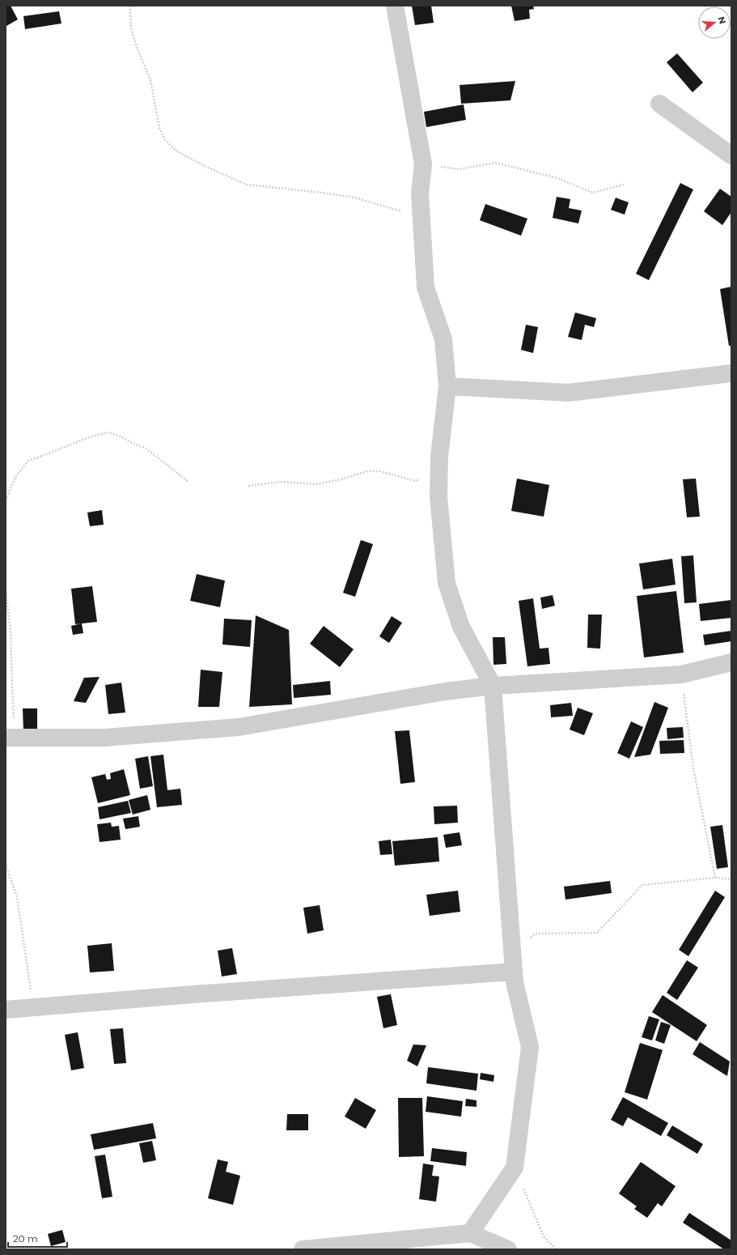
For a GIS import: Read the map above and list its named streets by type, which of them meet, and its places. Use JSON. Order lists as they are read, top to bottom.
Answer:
{
  "scale_bar": "20 m",
  "north": "right"
}
